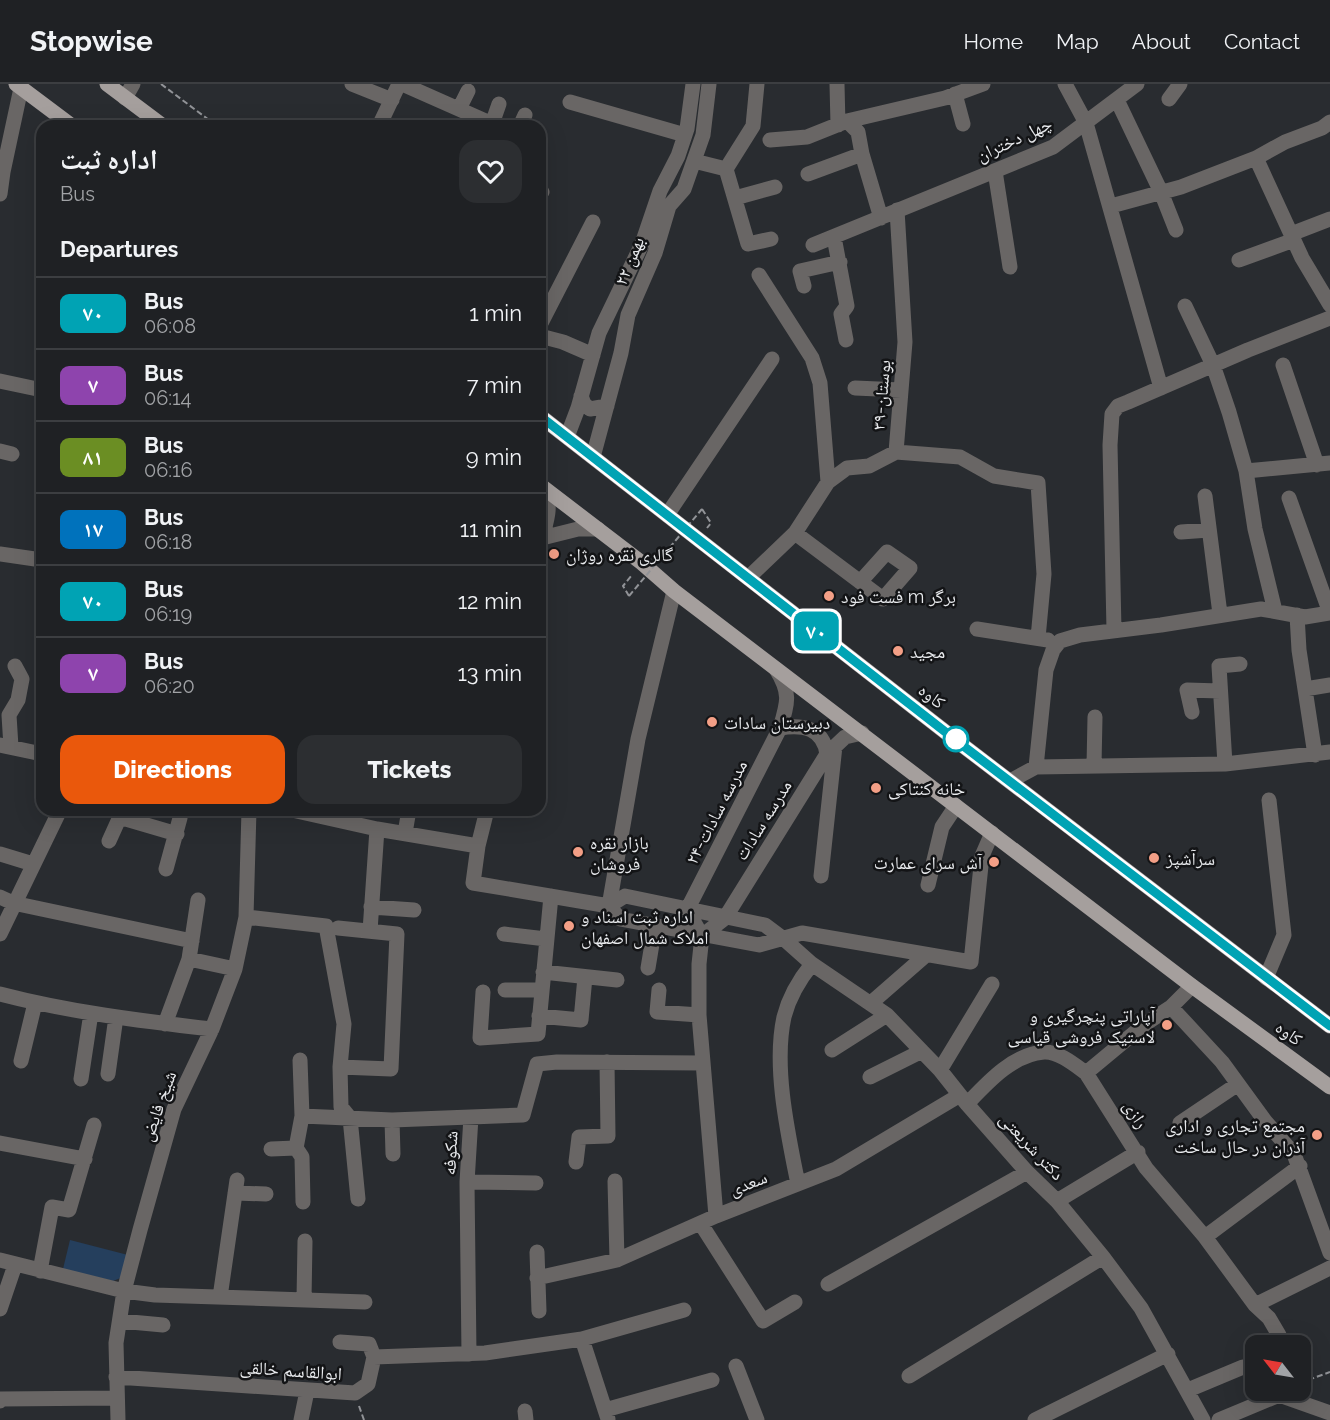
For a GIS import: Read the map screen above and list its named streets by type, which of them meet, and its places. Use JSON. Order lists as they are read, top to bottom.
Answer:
{
  "streets": {
    "main road": ["کاوه"],
    "street": [
      "چهل دختران",
      "۲۲ بهمن",
      "۳۹-بوستان",
      "۲۴-مدرسه سادات",
      "مدرسه سادات",
      "شیخ فایض",
      "رازی",
      "دکتر شریعتی",
      "شکوفه",
      "سعدی",
      "ابوالقاسم خالقی"
    ]
  },
  "crossings": [
    ["چهل دختران", "۳۹-بوستان"],
    ["۲۲ بهمن", "کاوه"],
    ["۳۹-بوستان", "کاوه"],
    ["کاوه", "۲۴-مدرسه سادات"],
    ["۲۴-مدرسه سادات", "دکتر شریعتی"],
    ["مدرسه سادات", "دکتر شریعتی"],
    ["شیخ فایض", "ابوالقاسم خالقی"],
    ["رازی", "دکتر شریعتی"],
    ["رازی", "سعدی"],
    ["دکتر شریعتی", "سعدی"]
  ],
  "places": [
    "گالری نقره روژان",
    "فست فود m برگر",
    "مجید",
    "دبیرستان سادات",
    "خانه کنتاکی",
    "بازار نقره فروشان",
    "سرآشپز",
    "آش سرای عمارت",
    "اداره ثبت اسناد و املاک شمال اصفهان",
    "آپاراتی پنچرگیری و لاستیک فروشی قیاسی",
    "مجتمع تجاری و اداری آذران در حال ساخت"
  ],
  "lines": ["bus line ۷۰"],
  "north": "top left",
  "page": {
    "header": "Stopwise",
    "nav": [
      "Home",
      "Map",
      "About",
      "Contact"
    ],
    "on_map": "۷۰",
    "heading": [
      ["اداره ثبت", "Bus"],
      "Departures"
    ],
    "list": [
      {
        "mark": "۷۰",
        "name": "Bus",
        "note": "06:08",
        "value": "1 min"
      },
      {
        "mark": "۷",
        "name": "Bus",
        "note": "06:14",
        "value": "7 min"
      },
      {
        "mark": "۸۱",
        "name": "Bus",
        "note": "06:16",
        "value": "9 min"
      },
      {
        "mark": "۱۷",
        "name": "Bus",
        "note": "06:18",
        "value": "11 min"
      },
      {
        "mark": "۷۰",
        "name": "Bus",
        "note": "06:19",
        "value": "12 min"
      },
      {
        "mark": "۷",
        "name": "Bus",
        "note": "06:20",
        "value": "13 min"
      }
    ],
    "buttons": ["Directions", "Tickets"]
  }
}
